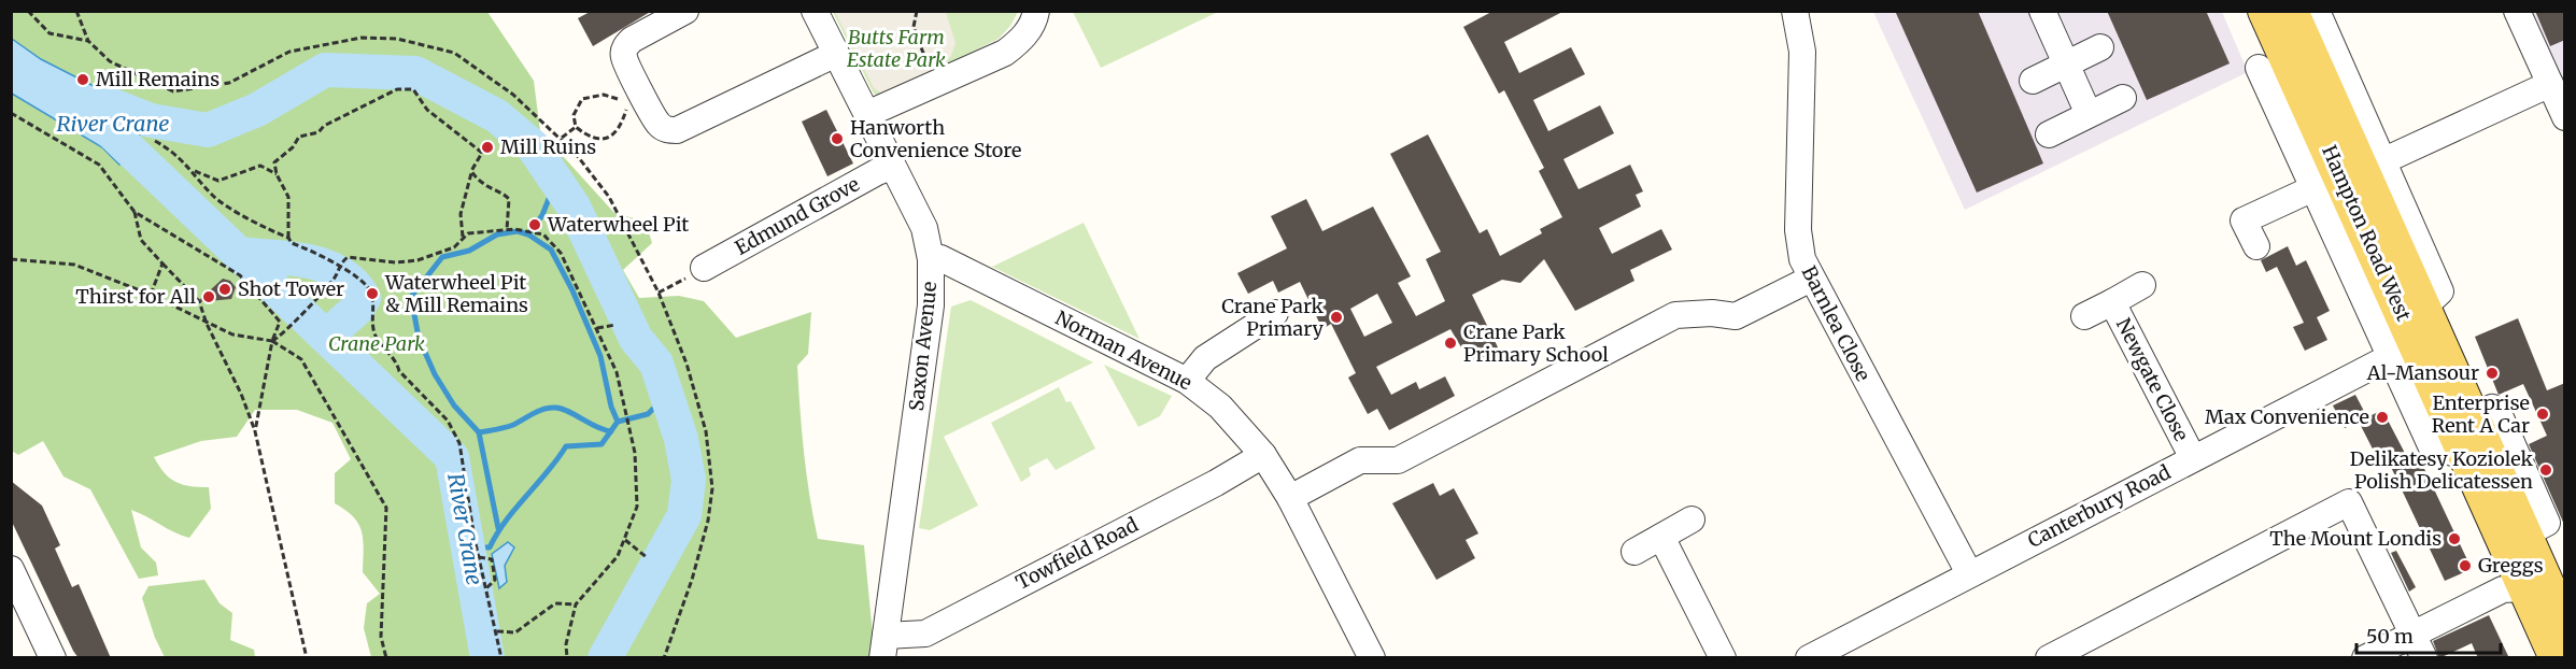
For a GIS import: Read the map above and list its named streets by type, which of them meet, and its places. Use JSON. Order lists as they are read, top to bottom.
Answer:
{
  "streets": {
    "main road": ["Hampton Road West"],
    "street": [
      "Edmund Grove",
      "Barnlea Close",
      "Saxon Avenue",
      "Norman Avenue",
      "Newgate Close",
      "Canterbury Road",
      "Towfield Road"
    ]
  },
  "crossings": [
    ["Edmund Grove", "Saxon Avenue"],
    ["Hampton Road West", "Canterbury Road"],
    ["Barnlea Close", "Canterbury Road"],
    ["Saxon Avenue", "Norman Avenue"],
    ["Saxon Avenue", "Towfield Road"],
    ["Norman Avenue", "Towfield Road"],
    ["Newgate Close", "Canterbury Road"]
  ],
  "water": ["River Crane"],
  "parks": ["Butts Farm Estate Park", "Crane Park"],
  "places": [
    "Mill Remains",
    "Hanworth Convenience Store",
    "Mill Ruins",
    "Waterwheel Pit",
    "Shot Tower",
    "Waterwheel Pit & Mill Remains",
    "Thirst for All",
    "Crane Park Primary",
    "Crane Park Primary School",
    "Al-Mansour",
    "Enterprise Rent A Car",
    "Max Convenience",
    "Delikatesy Koziolek Polish Delicatessen",
    "The Mount Londis",
    "Greggs"
  ],
  "scale_bar": "50 m"
}
